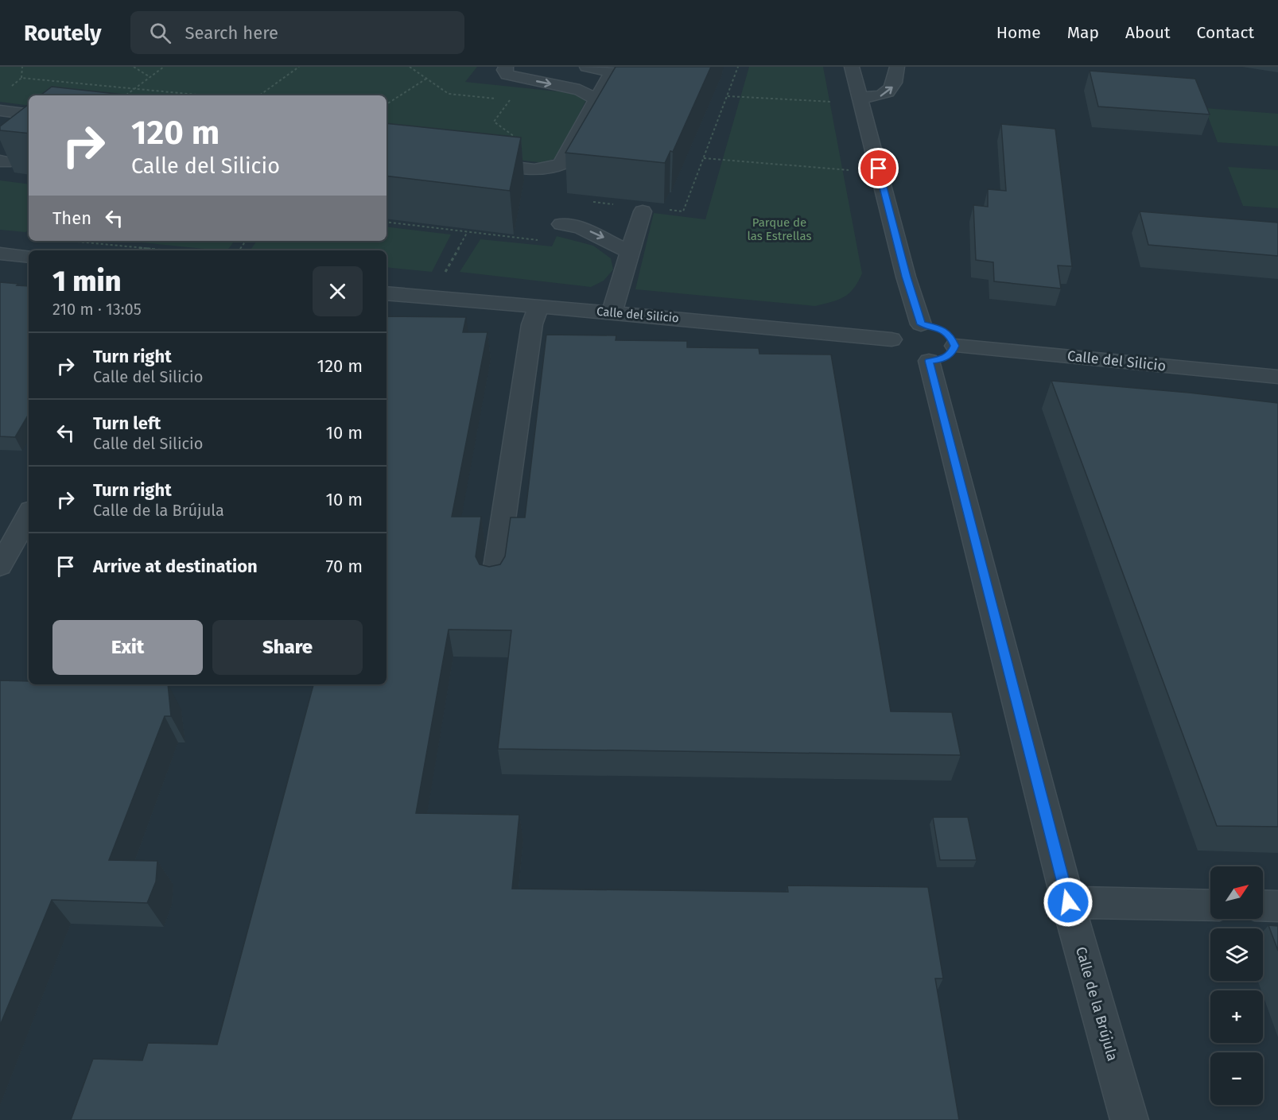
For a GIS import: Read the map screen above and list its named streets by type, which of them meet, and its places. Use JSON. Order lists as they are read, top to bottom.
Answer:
{
  "streets": {
    "street": ["Calle del Silicio", "Calle de la Brújula"]
  },
  "crossings": [
    ["Calle del Silicio", "Calle de la Brújula"]
  ],
  "parks": ["Parque de las Estrellas"],
  "north": "top right",
  "page": {
    "header": "Routely",
    "search": "Search here",
    "nav": [
      "Home",
      "Map",
      "About",
      "Contact"
    ],
    "turn": ["120 m", "Calle del Silicio"],
    "then": "Then",
    "heading": ["1 min", "210 m · 13:05"],
    "list": [
      {
        "name": "Turn right",
        "note": "Calle del Silicio",
        "value": "120 m"
      },
      {
        "name": "Turn left",
        "note": "Calle del Silicio",
        "value": "10 m"
      },
      {
        "name": "Turn right",
        "note": "Calle de la Brújula",
        "value": "10 m"
      },
      {
        "name": "Arrive at destination",
        "value": "70 m"
      }
    ],
    "buttons": ["Exit", "Share"],
    "map_buttons": ["+", "−"]
  }
}
